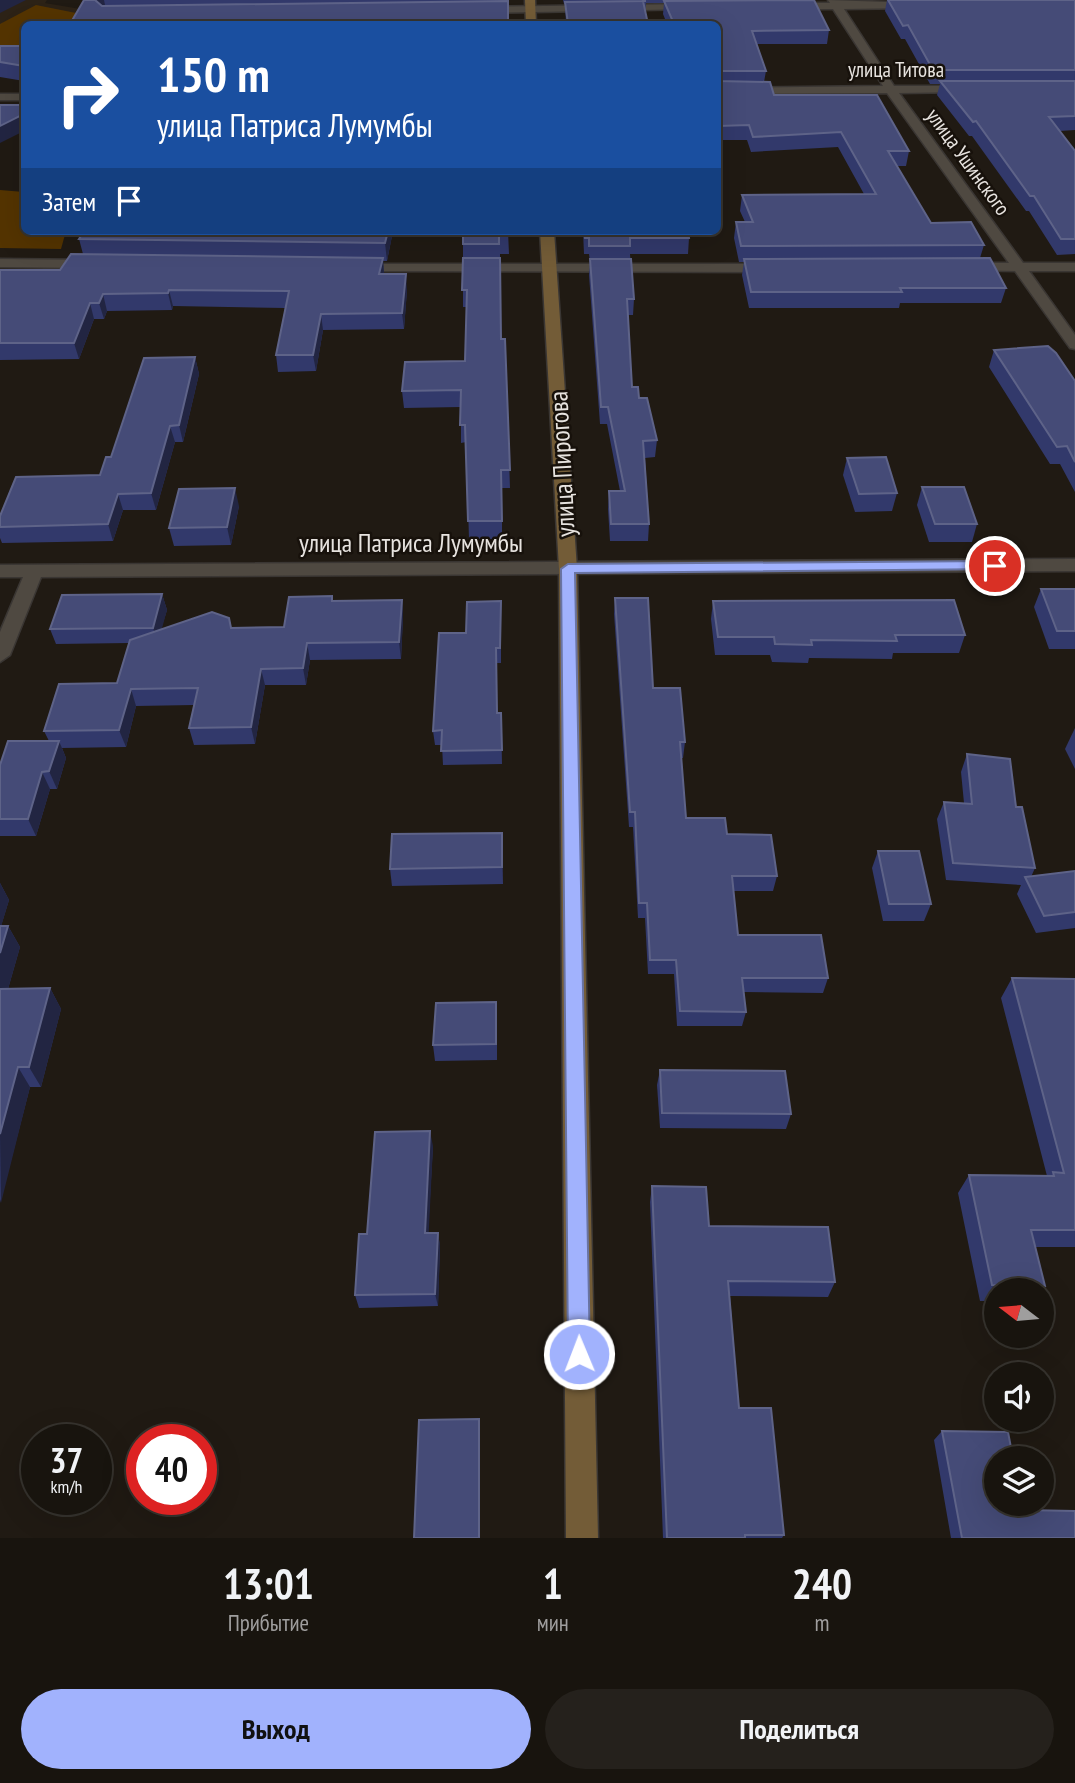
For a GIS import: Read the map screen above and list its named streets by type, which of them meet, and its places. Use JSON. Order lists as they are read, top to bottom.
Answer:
{
  "streets": {
    "street": [
      "улица Титова",
      "улица Ушинского",
      "улица Пирогова",
      "улица Патриса Лумумбы"
    ]
  },
  "crossings": [
    ["улица Титова", "улица Ушинского"],
    ["улица Пирогова", "улица Патриса Лумумбы"]
  ],
  "north": "left",
  "page": {
    "turn": ["150 m", "улица Патриса Лумумбы"],
    "then": "Затем",
    "speed": "37 km/h",
    "limit": "40",
    "eta": [
      "13:01",
      "Прибытие",
      "1",
      "мин",
      "240",
      "m"
    ],
    "buttons": ["Выход", "Поделиться"]
  }
}
